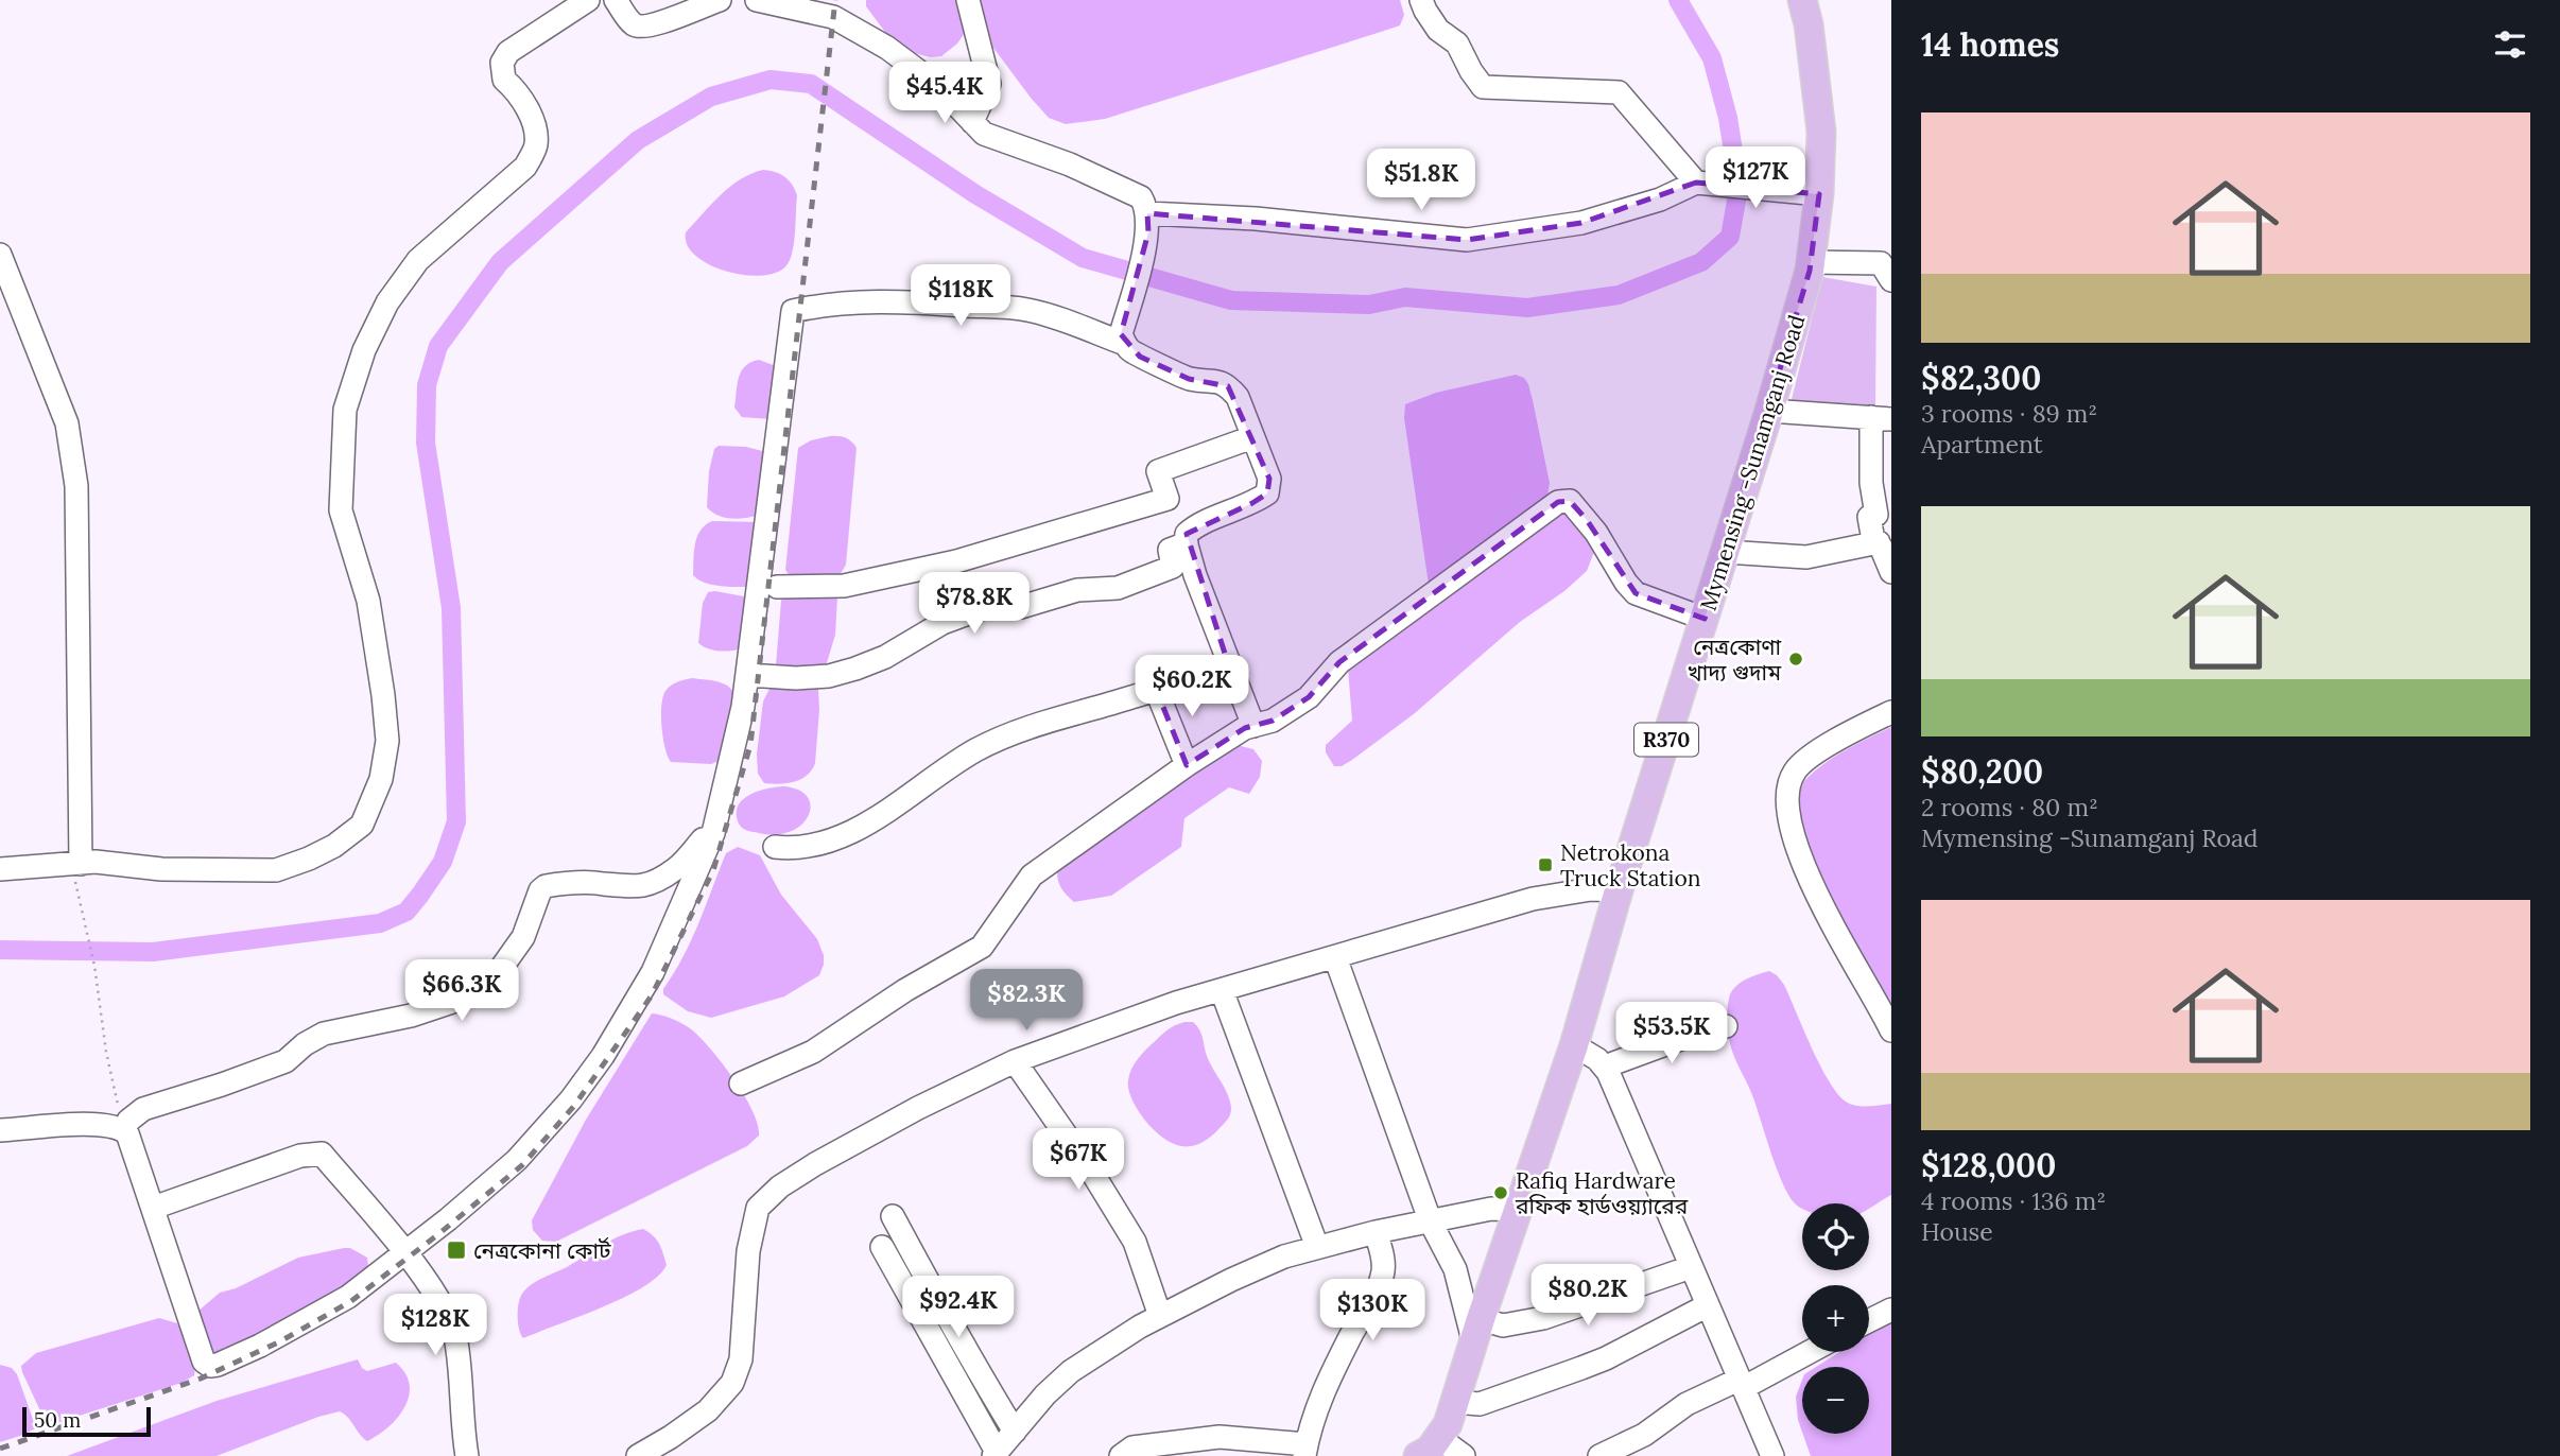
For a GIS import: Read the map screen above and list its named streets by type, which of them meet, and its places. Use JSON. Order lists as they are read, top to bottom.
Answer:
{
  "streets": {
    "main road": ["Mymensing -Sunamganj Road", "R370"]
  },
  "places": {
    "other": ["‌নেত্র‌কোণা খাদ্য গুদাম", "Rafiq Hardware রফিক হার্ডওয়্যারের"],
    "transit": ["Netrokona Truck Station", "নেত্রকোনা কোর্ট"]
  },
  "scale_bar": "50 m",
  "page": {
    "heading": "14 homes",
    "price": [
      "$45.4K",
      "$127K",
      "$51.8K",
      "$118K",
      "$78.8K",
      "$60.2K",
      "$66.3K",
      "$82.3K",
      "$53.5K",
      "$67K",
      "$80.2K",
      "$92.4K",
      "$130K",
      "$128K"
    ],
    "list": [
      {
        "name": "$82,300",
        "note": "3 rooms · 89 m² · Apartment"
      },
      {
        "name": "$80,200",
        "note": "2 rooms · 80 m² · Mymensing -Sunamganj Road"
      },
      {
        "name": "$128,000",
        "note": "4 rooms · 136 m² · House"
      }
    ],
    "map_buttons": ["+", "−"],
    "scale": "50 m"
  }
}
